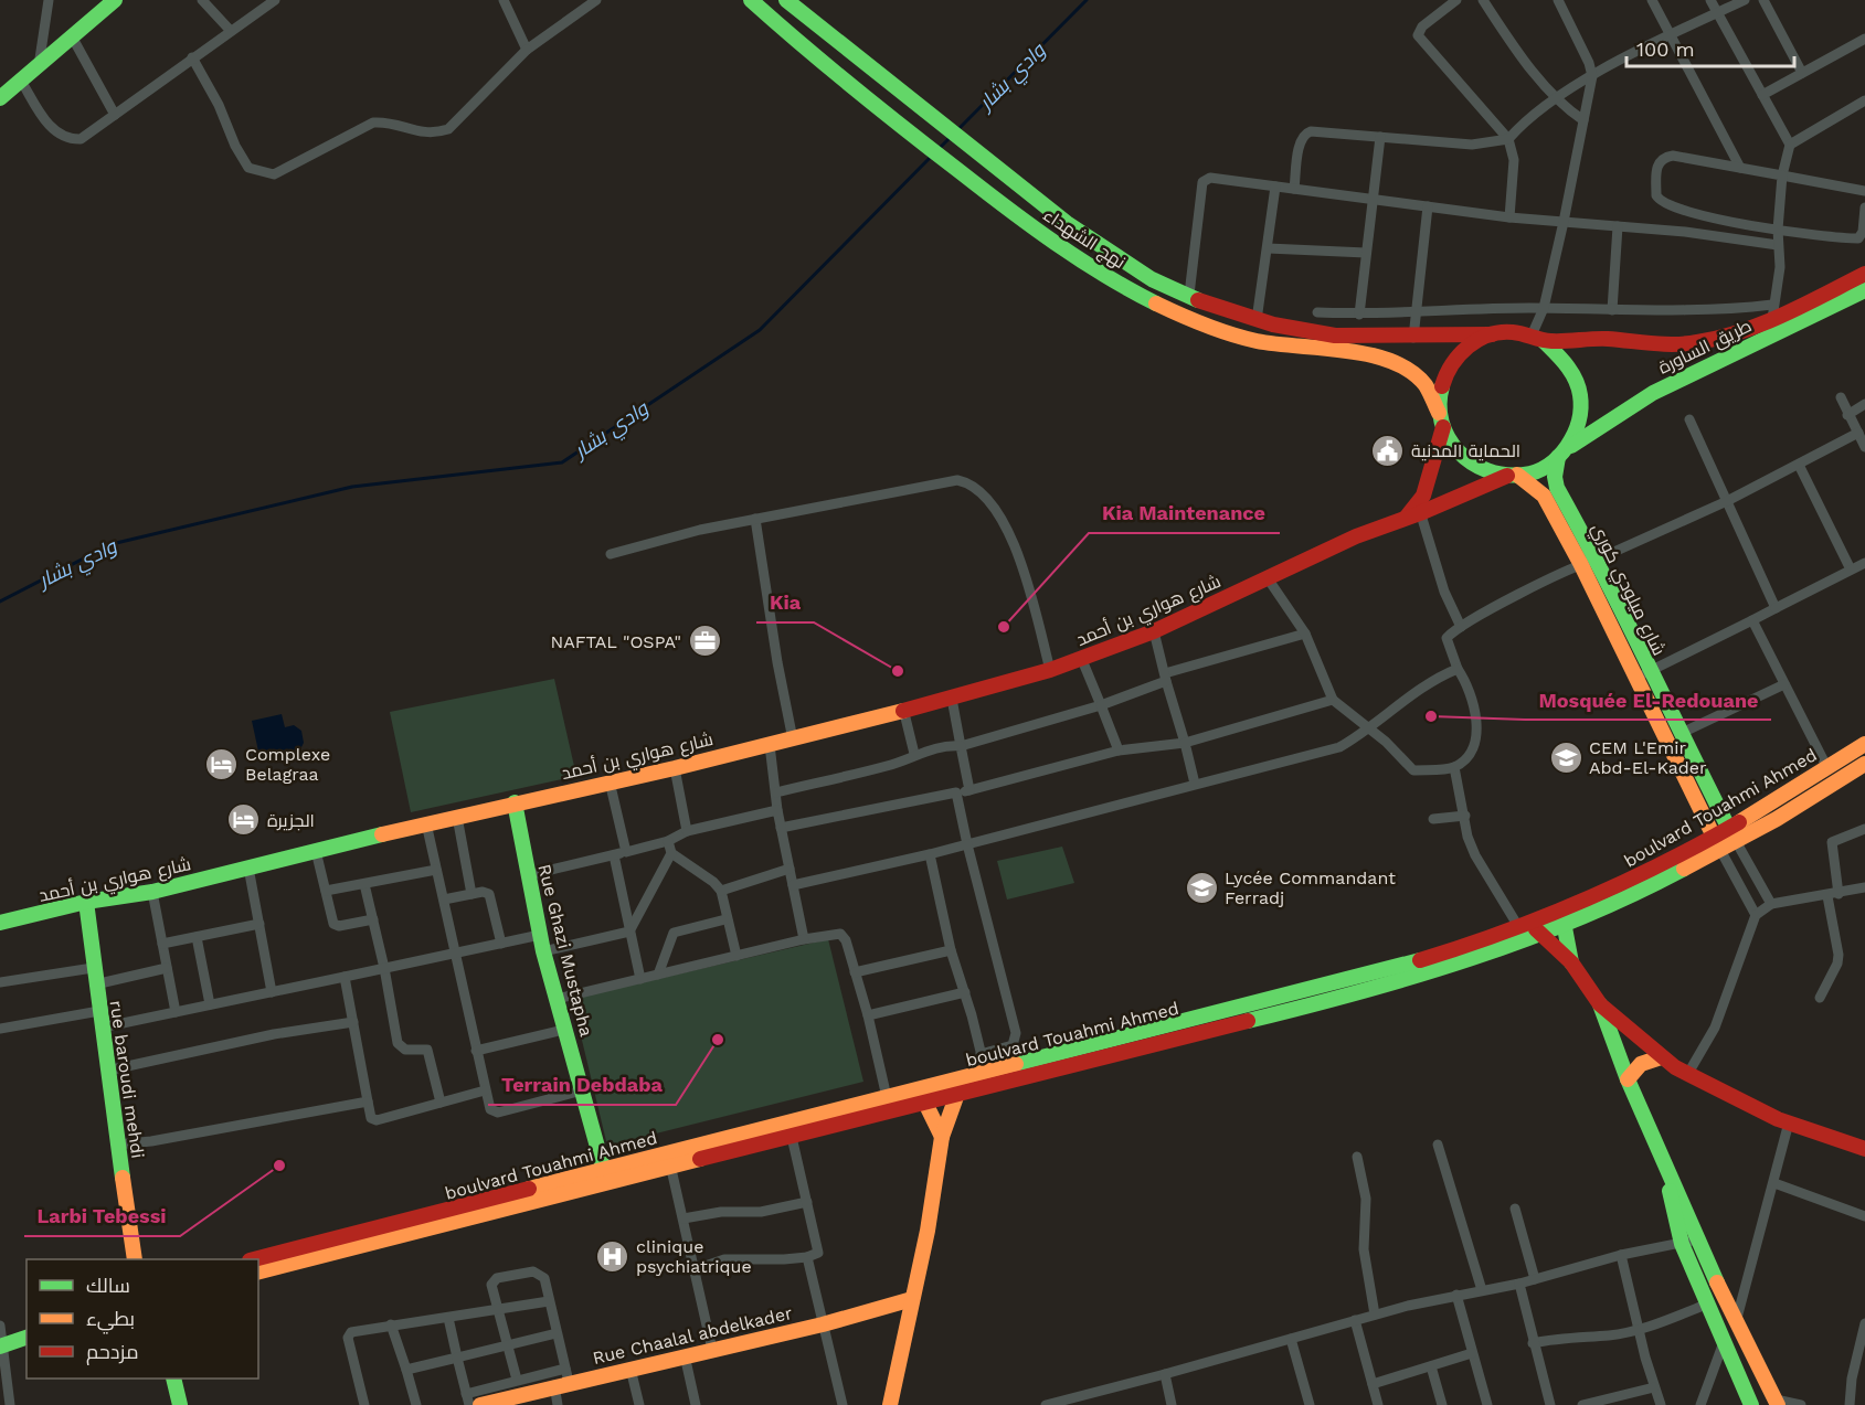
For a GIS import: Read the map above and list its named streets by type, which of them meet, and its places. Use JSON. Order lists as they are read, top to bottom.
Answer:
{
  "streets": {
    "main road": [
      "نهج الشهداء",
      "طريق الساورة",
      "شارع ميلودي كوري",
      "شارع هواري بن أحمد",
      "boulvard Touahmi Ahmed",
      "Rue Ghazi Mustapha",
      "rue baroudi mehdi",
      "Rue Chaalal abdelkader"
    ]
  },
  "crossings": [
    ["نهج الشهداء", "طريق الساورة"],
    ["نهج الشهداء", "شارع ميلودي كوري"],
    ["طريق الساورة", "شارع ميلودي كوري"],
    ["شارع ميلودي كوري", "boulvard Touahmi Ahmed"],
    ["شارع هواري بن أحمد", "Rue Ghazi Mustapha"],
    ["شارع هواري بن أحمد", "rue baroudi mehdi"],
    ["boulvard Touahmi Ahmed", "Rue Ghazi Mustapha"]
  ],
  "water": ["وادي بشار"],
  "places": {
    "public building": ["الحماية المدنية"],
    "other": [
      "Kia Maintenance",
      "Kia",
      "Mosquée El-Redouane",
      "Terrain Debdaba",
      "Larbi Tebessi"
    ],
    "office": ["NAFTAL \"OSPA\""],
    "school or university": ["CEM L'Emir Abd-El-Kader", "Lycée Commandant Ferradj"],
    "hotel": ["Complexe Belagraa", "الجزيرة"],
    "hospital": ["clinique psychiatrique"]
  },
  "legend": ["سالك", "بطيء", "مزدحم"],
  "scale_bar": "100 m"
}
